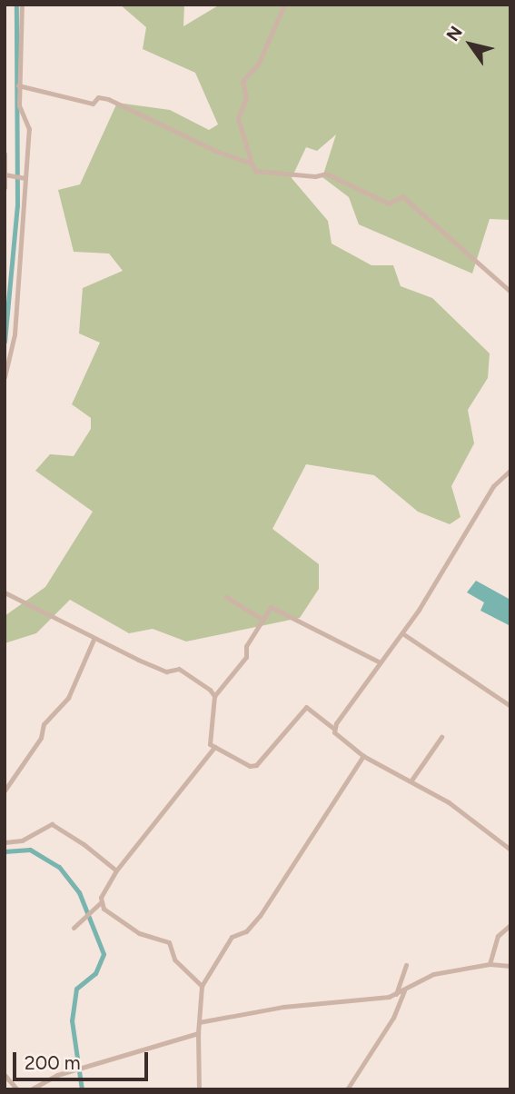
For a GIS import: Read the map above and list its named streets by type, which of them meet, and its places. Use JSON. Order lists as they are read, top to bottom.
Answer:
{
  "scale_bar": "200 m",
  "north": "top left"
}
